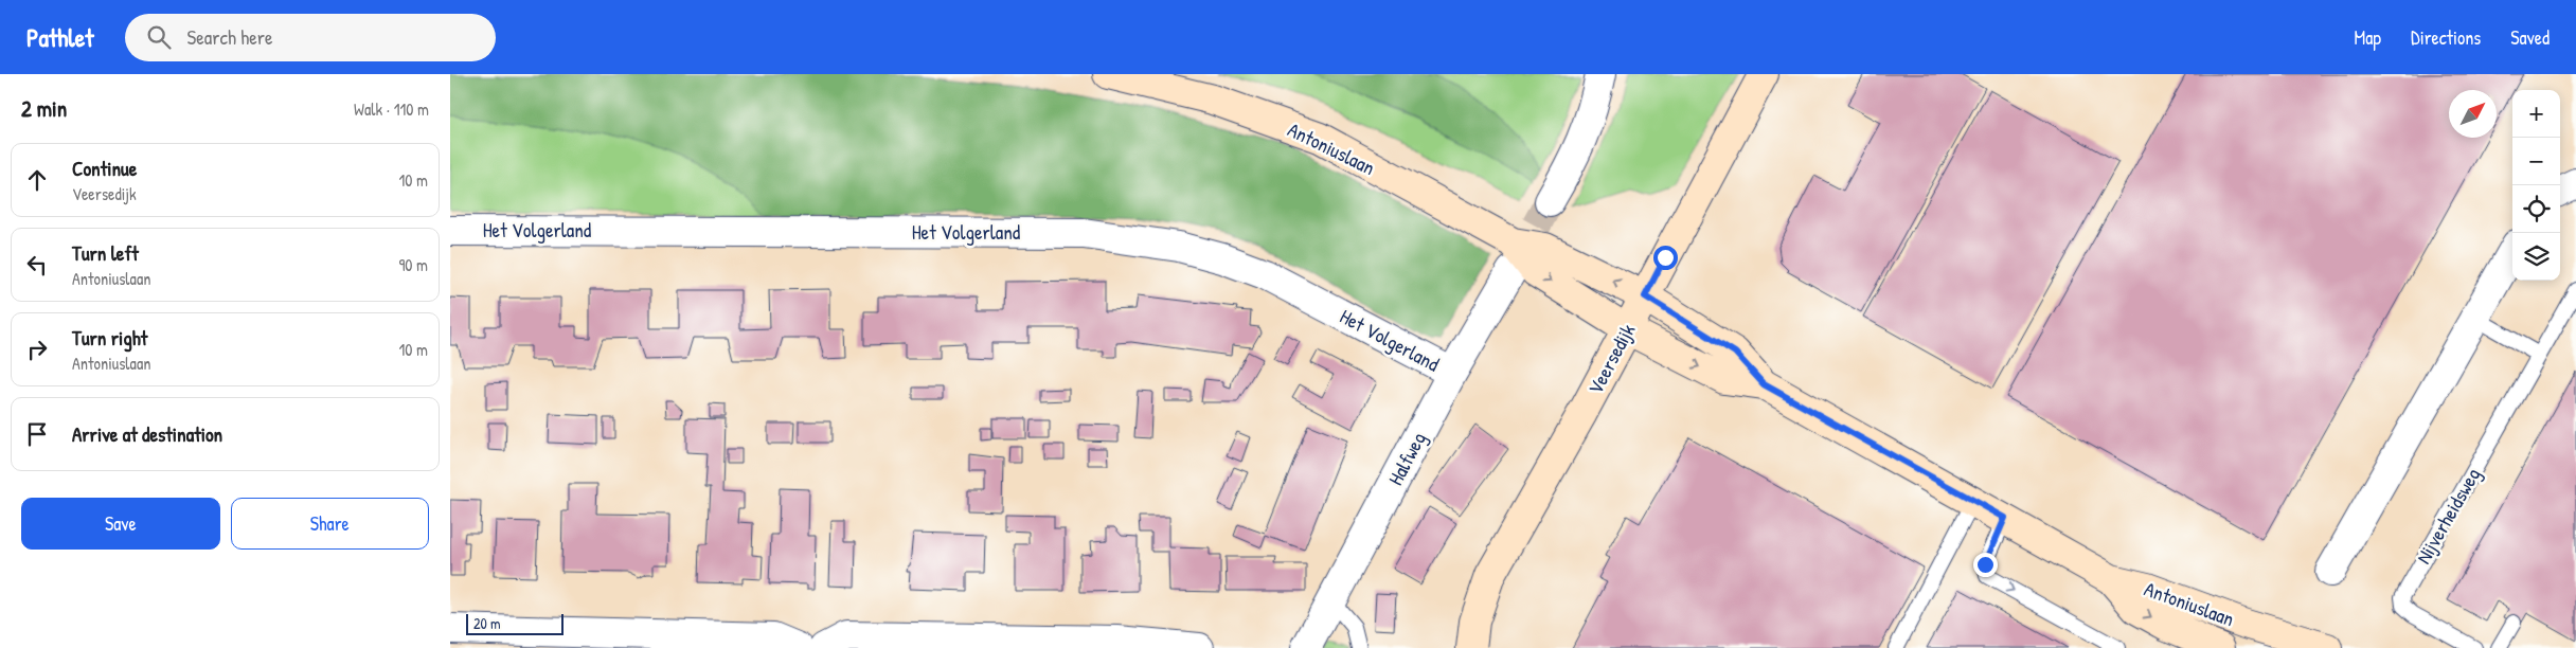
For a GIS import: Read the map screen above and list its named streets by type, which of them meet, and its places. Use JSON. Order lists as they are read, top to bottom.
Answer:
{
  "streets": {
    "main road": ["Antoniuslaan", "Veersedijk"],
    "street": ["Het Volgerland", "Halfweg"],
    "lane": ["Nijverheidsweg"]
  },
  "crossings": [
    ["Antoniuslaan", "Veersedijk"],
    ["Het Volgerland", "Halfweg"]
  ],
  "scale_bar": "20 m",
  "north": "top right",
  "page": {
    "header": "Pathlet",
    "search": "Search here",
    "nav": ["Map", "Directions", "Saved"],
    "heading": ["2 min", "Walk · 110 m"],
    "map_buttons": ["+", "−"],
    "list": [
      ["Continue", "Veersedijk", "10 m"],
      ["Turn left", "Antoniuslaan", "90 m"],
      ["Turn right", "Antoniuslaan", "10 m"],
      "Arrive at destination"
    ],
    "buttons": ["Save", "Share"],
    "scale": "20 m"
  }
}
